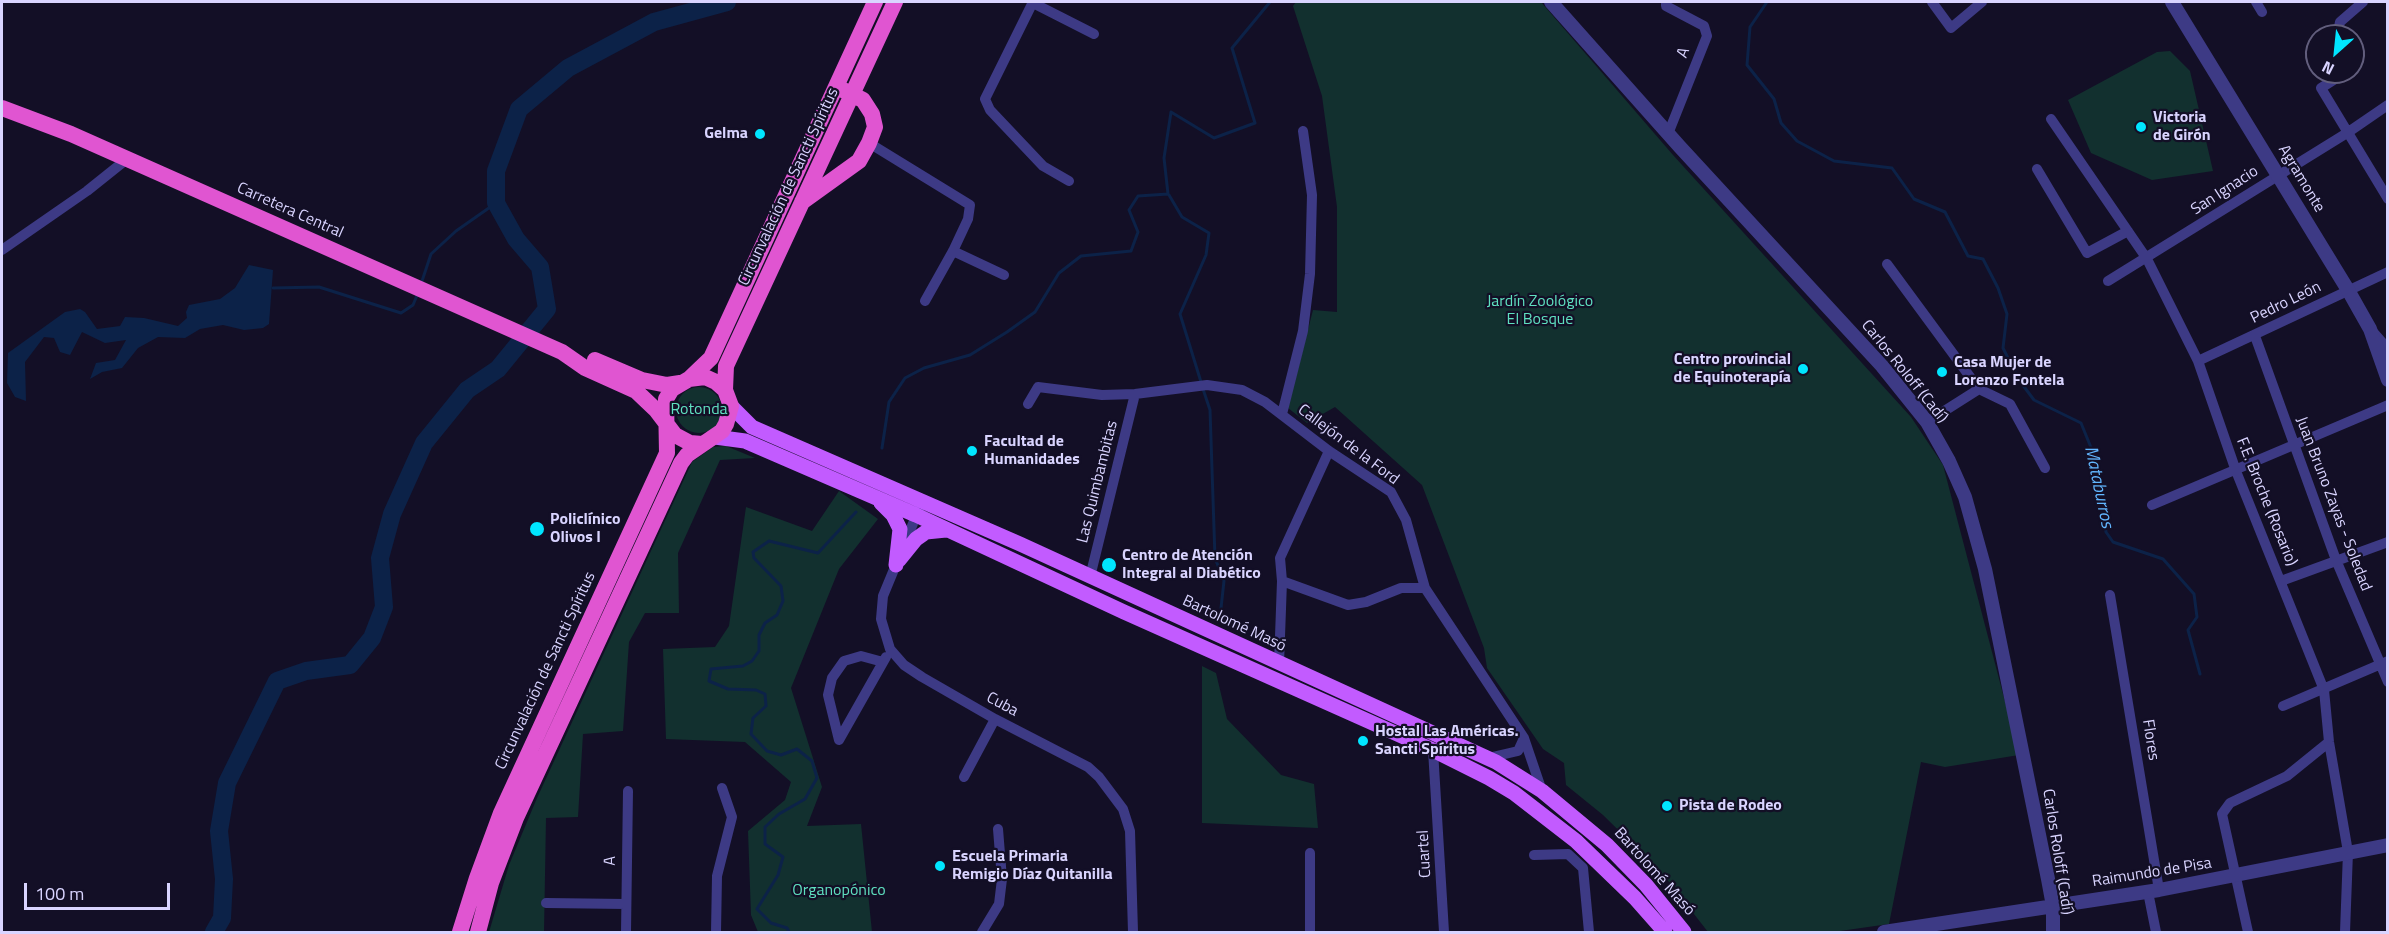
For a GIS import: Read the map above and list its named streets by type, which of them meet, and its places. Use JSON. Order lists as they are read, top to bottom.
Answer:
{
  "streets": {
    "highway": ["Circunvalación de Sancti Spíritus", "Carretera Central"],
    "main road": ["Bartolomé Masó"],
    "street": [
      "A",
      "Agramonte",
      "San Ignacio",
      "Pedro León",
      "Carlos Roloff (Cadí)",
      "Callejón de la Ford",
      "Las Quimbambitas",
      "F.E. Broche (Rosario)",
      "Juan Bruno Zayas - Soledad",
      "Cuba",
      "Flores",
      "Cuartel",
      "Raimundo de Pisa"
    ]
  },
  "crossings": [
    ["A", "Carlos Roloff (Cadí)"],
    ["Agramonte", "San Ignacio"],
    ["Agramonte", "Pedro León"],
    ["Circunvalación de Sancti Spíritus", "Bartolomé Masó"],
    ["San Ignacio", "F.E. Broche (Rosario)"],
    ["Pedro León", "F.E. Broche (Rosario)"],
    ["Pedro León", "Juan Bruno Zayas - Soledad"],
    ["Carlos Roloff (Cadí)", "Raimundo de Pisa"],
    ["Callejón de la Ford", "Las Quimbambitas"],
    ["Callejón de la Ford", "Bartolomé Masó"],
    ["Las Quimbambitas", "Bartolomé Masó"],
    ["F.E. Broche (Rosario)", "Raimundo de Pisa"],
    ["Bartolomé Masó", "Cuba"],
    ["Bartolomé Masó", "Cuartel"],
    ["Flores", "Raimundo de Pisa"]
  ],
  "water": ["Mataburros"],
  "parks": ["Jardín Zoológico El Bosque", "Rotonda", "Organopónico"],
  "places": [
    "Victoria de Girón",
    "Gelma",
    "Centro provincial de Equinoterapía",
    "Casa Mujer de Lorenzo Fontela",
    "Facultad de Humanidades",
    "Policlínico Olivos I",
    "Centro de Atención Integral al Diabético",
    "Hostal Las Américas. Sancti Spíritus",
    "Pista de Rodeo",
    "Escuela Primaria Remigio Díaz Quitanilla"
  ],
  "scale_bar": "100 m",
  "north": "bottom left"
}
